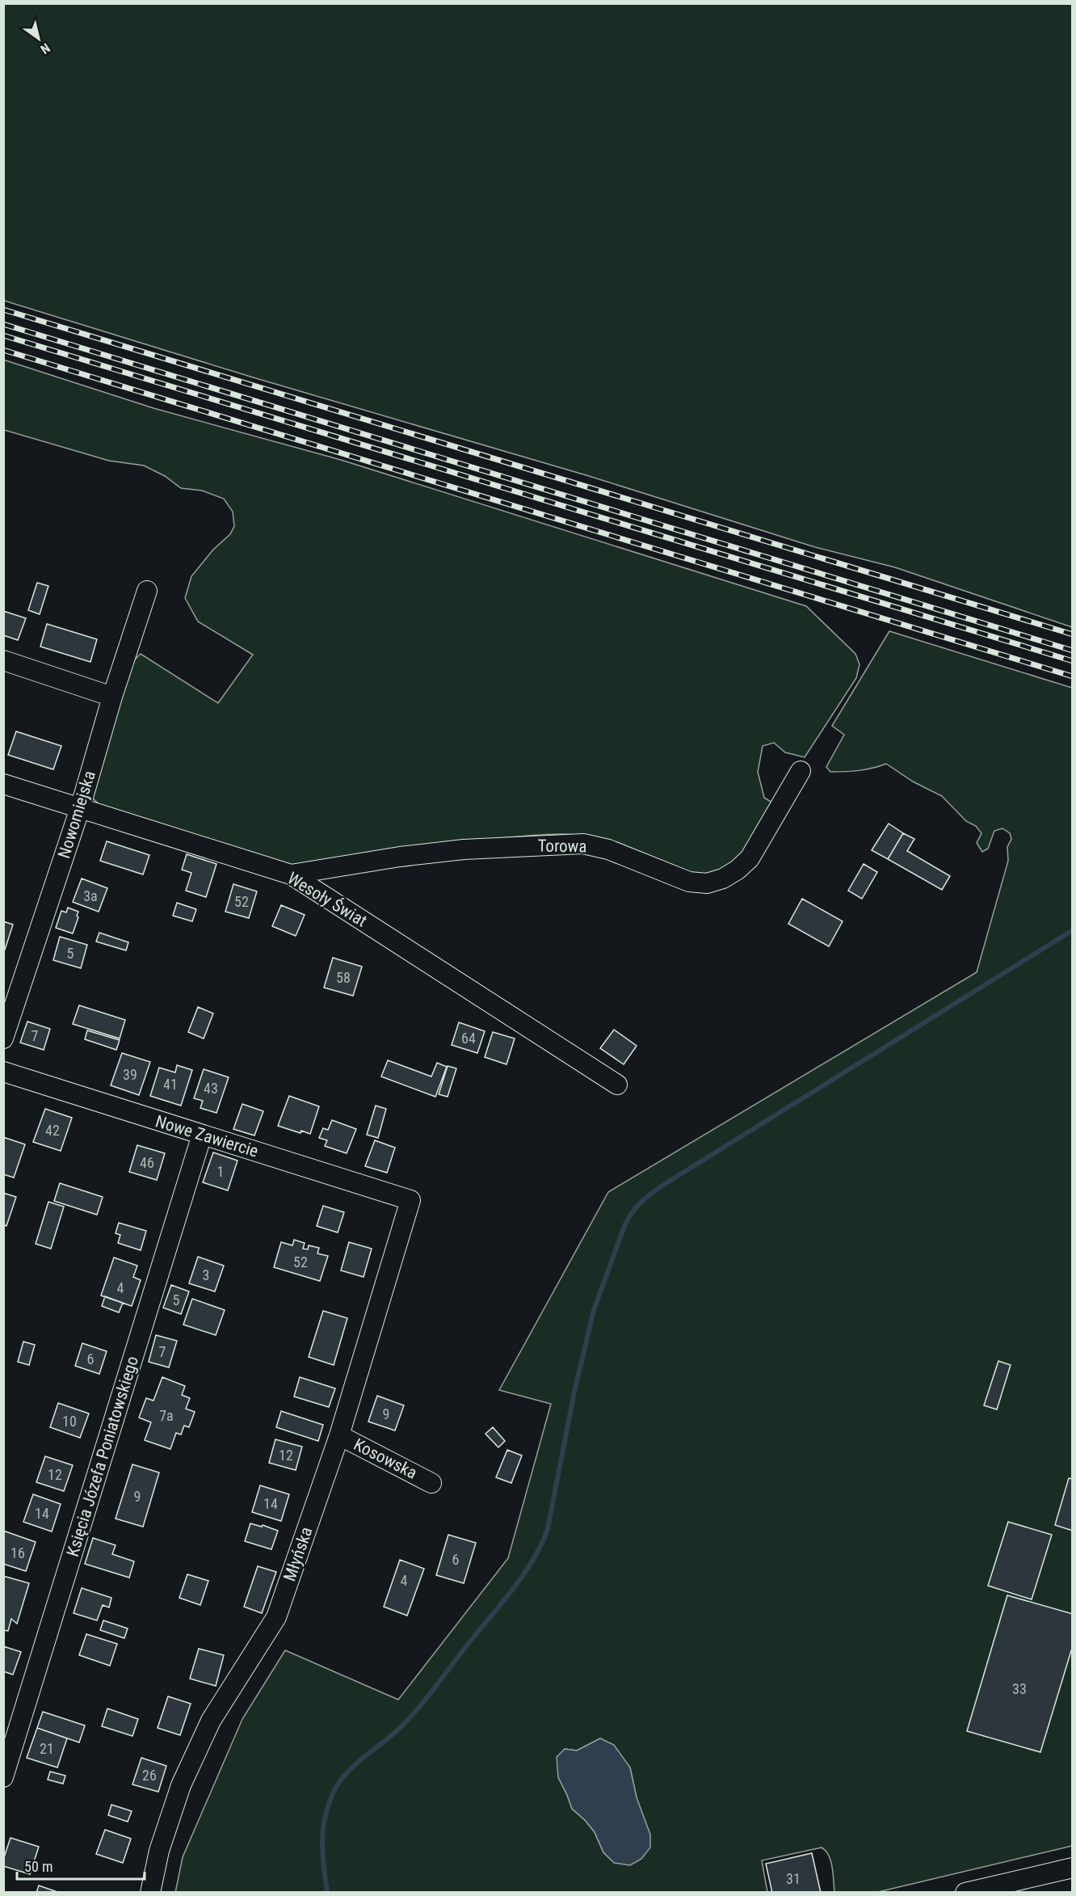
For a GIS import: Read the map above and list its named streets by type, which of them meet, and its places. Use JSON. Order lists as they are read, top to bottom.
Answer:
{
  "streets": {
    "street": [
      "Nowomiejska",
      "Torowa",
      "Wesoły Świat",
      "Nowe Zawiercie",
      "Księcia Józefa Poniatowskiego",
      "Kosowska",
      "Młyńska"
    ]
  },
  "crossings": [
    ["Nowomiejska", "Wesoły Świat"],
    ["Torowa", "Wesoły Świat"],
    ["Nowe Zawiercie", "Księcia Józefa Poniatowskiego"],
    ["Nowe Zawiercie", "Młyńska"],
    ["Kosowska", "Młyńska"]
  ],
  "house_numbers": [
    "3a",
    "52",
    "5",
    "58",
    "7",
    "64",
    "39",
    "41",
    "43",
    "42",
    "46",
    "1",
    "52",
    "3",
    "4",
    "5",
    "7",
    "6",
    "9",
    "7a",
    "10",
    "12",
    "12",
    "9",
    "14",
    "14",
    "16",
    "6",
    "4",
    "33",
    "21",
    "26",
    "31"
  ],
  "scale_bar": "50 m",
  "north": "bottom right"
}
